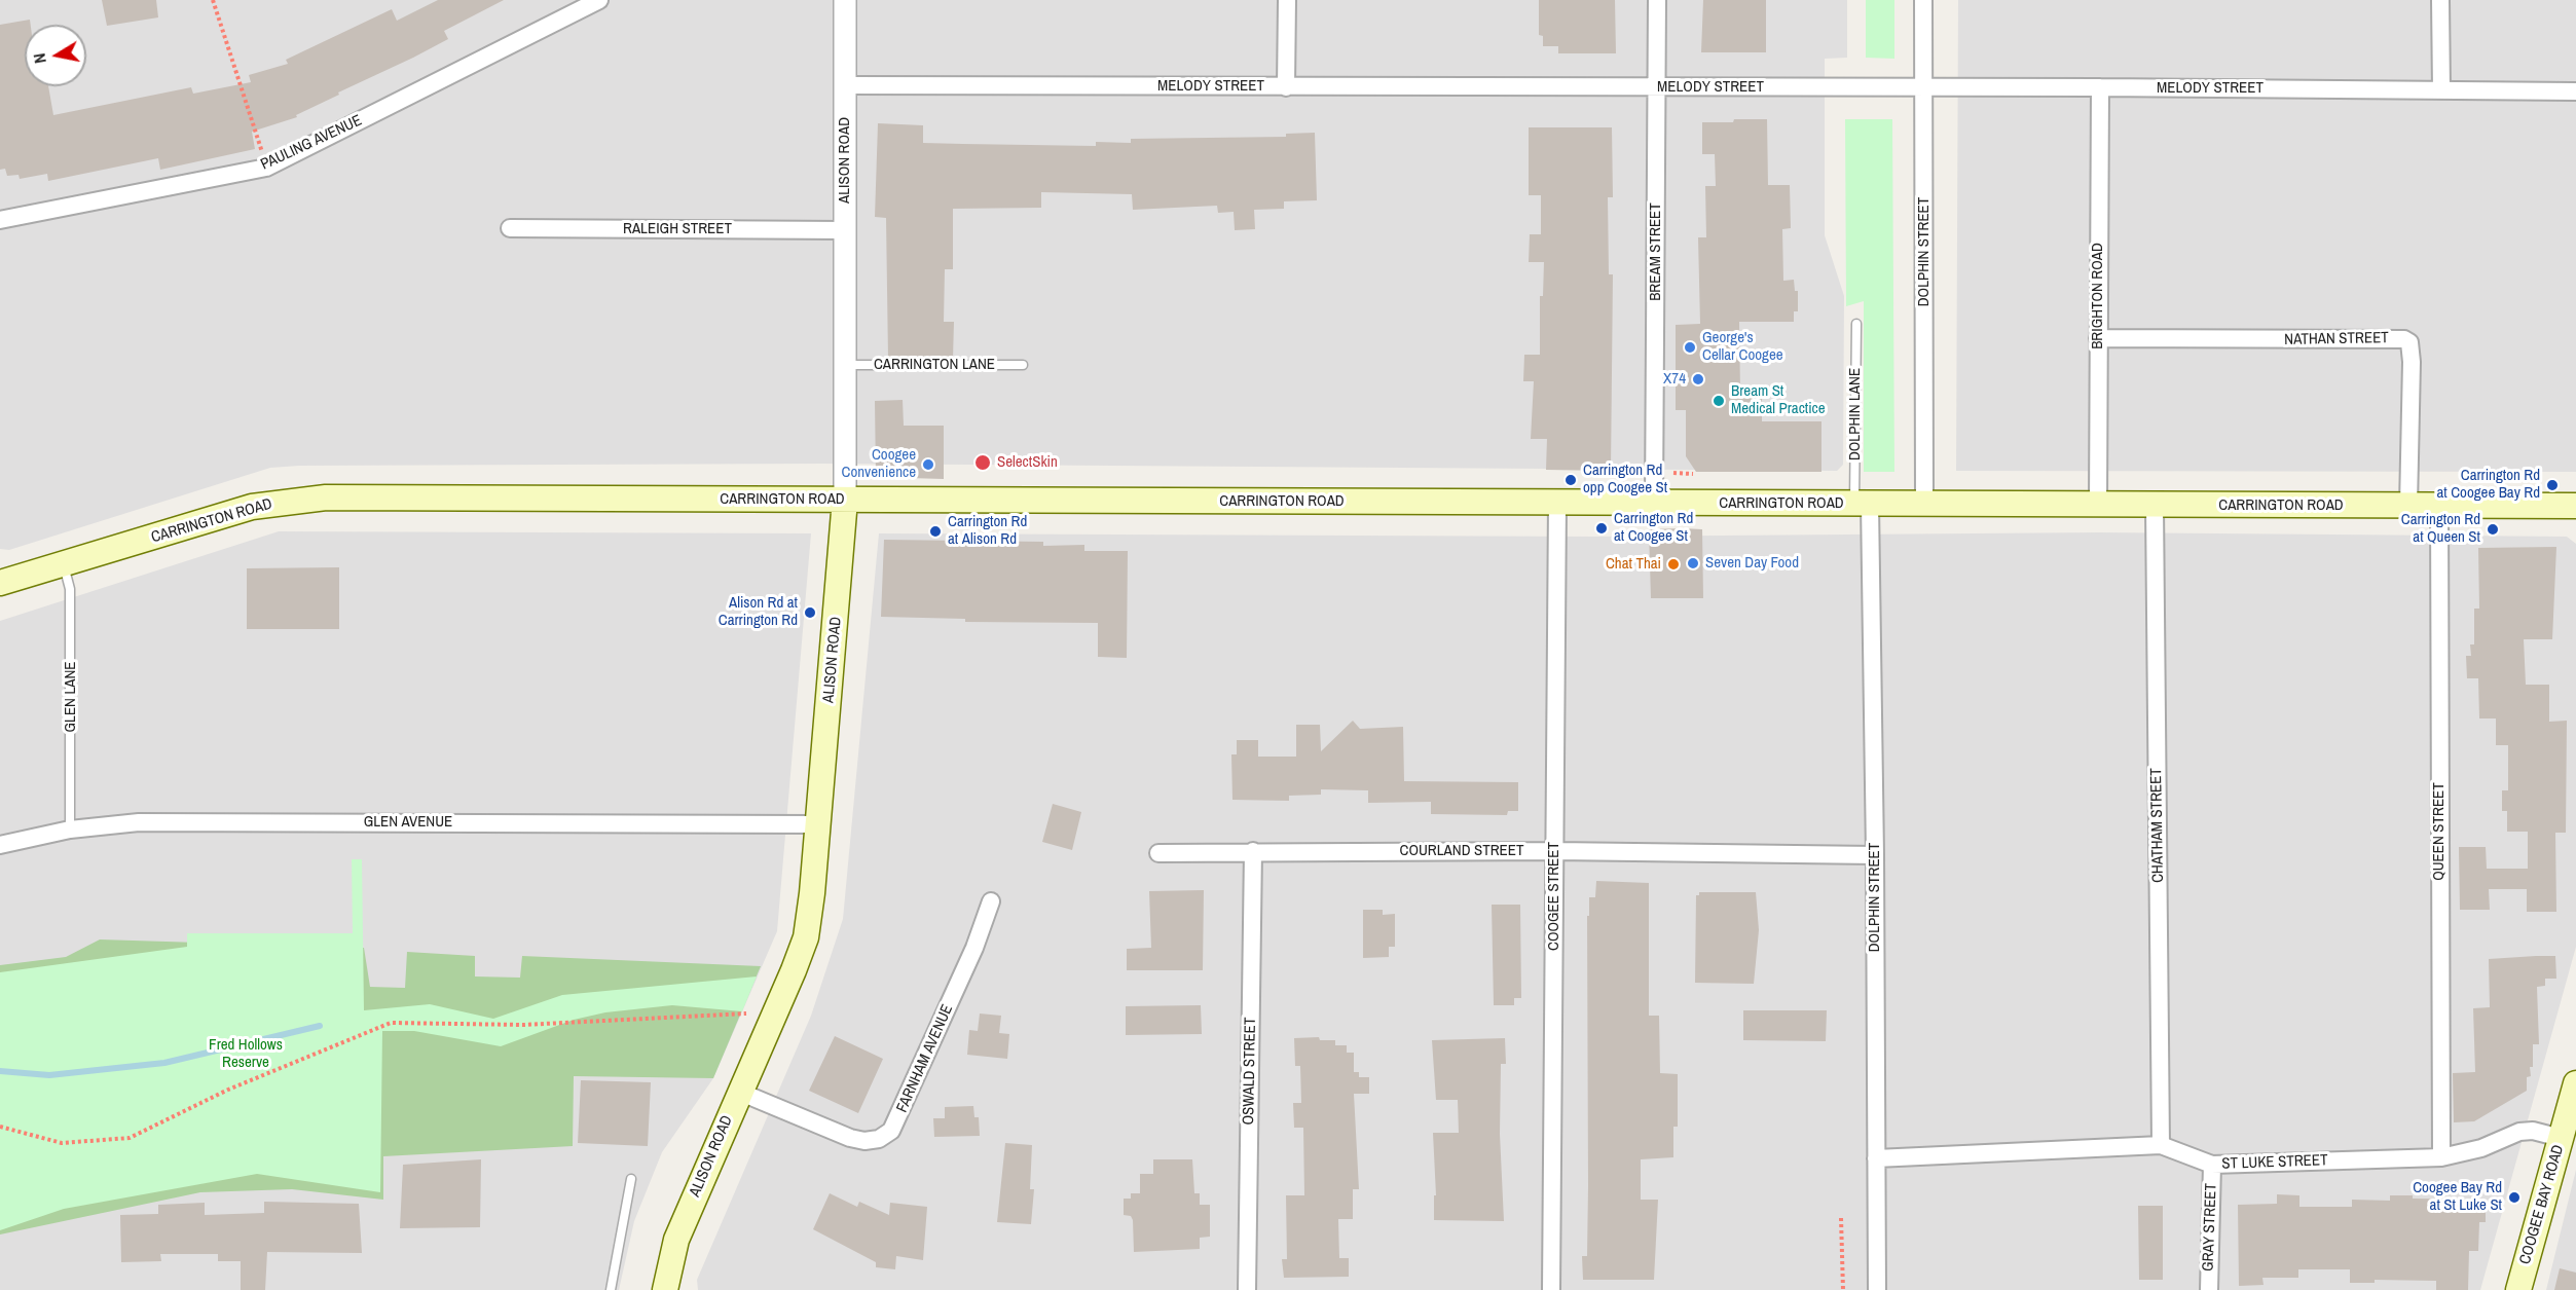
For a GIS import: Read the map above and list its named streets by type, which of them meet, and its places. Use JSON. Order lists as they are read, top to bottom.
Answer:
{
  "streets": {
    "main road": ["ALISON ROAD", "CARRINGTON ROAD", "COOGEE BAY ROAD"],
    "street": [
      "MELODY STREET",
      "PAULING AVENUE",
      "RALEIGH STREET",
      "BREAM STREET",
      "DOLPHIN STREET",
      "BRIGHTON ROAD",
      "NATHAN STREET",
      "GLEN AVENUE",
      "CHATHAM STREET",
      "QUEEN STREET",
      "COURLAND STREET",
      "COOGEE STREET",
      "FARNHAM AVENUE",
      "OSWALD STREET",
      "ST LUKE STREET",
      "GRAY STREET"
    ],
    "lane": ["CARRINGTON LANE", "DOLPHIN LANE", "GLEN LANE"]
  },
  "crossings": [
    ["MELODY STREET", "ALISON ROAD"],
    ["MELODY STREET", "BREAM STREET"],
    ["MELODY STREET", "DOLPHIN STREET"],
    ["MELODY STREET", "BRIGHTON ROAD"],
    ["ALISON ROAD", "RALEIGH STREET"],
    ["ALISON ROAD", "CARRINGTON LANE"],
    ["ALISON ROAD", "CARRINGTON ROAD"],
    ["ALISON ROAD", "GLEN AVENUE"],
    ["ALISON ROAD", "FARNHAM AVENUE"],
    ["BREAM STREET", "CARRINGTON ROAD"],
    ["DOLPHIN STREET", "DOLPHIN LANE"],
    ["DOLPHIN STREET", "CARRINGTON ROAD"],
    ["DOLPHIN STREET", "COURLAND STREET"],
    ["DOLPHIN STREET", "ST LUKE STREET"],
    ["BRIGHTON ROAD", "NATHAN STREET"],
    ["BRIGHTON ROAD", "CARRINGTON ROAD"],
    ["NATHAN STREET", "CARRINGTON ROAD"],
    ["DOLPHIN LANE", "CARRINGTON ROAD"],
    ["CARRINGTON ROAD", "GLEN LANE"],
    ["CARRINGTON ROAD", "CHATHAM STREET"],
    ["CARRINGTON ROAD", "QUEEN STREET"],
    ["CARRINGTON ROAD", "COOGEE STREET"],
    ["GLEN LANE", "GLEN AVENUE"],
    ["CHATHAM STREET", "ST LUKE STREET"],
    ["QUEEN STREET", "ST LUKE STREET"],
    ["COURLAND STREET", "COOGEE STREET"],
    ["COURLAND STREET", "OSWALD STREET"],
    ["ST LUKE STREET", "COOGEE BAY ROAD"],
    ["ST LUKE STREET", "GRAY STREET"]
  ],
  "parks": ["Fred Hollows Reserve"],
  "places": [
    "George's Cellar Coogee",
    "X74",
    "Bream St Medical Practice",
    "SelectSkin",
    "Coogee Convenience",
    "Carrington Rd opp Coogee St",
    "Carrington Rd at Coogee Bay Rd",
    "Carrington Rd at Coogee St",
    "Carrington Rd at Queen St",
    "Carrington Rd at Alison Rd",
    "Seven Day Food",
    "Chat Thai",
    "Alison Rd at Carrington Rd",
    "Coogee Bay Rd at St Luke St"
  ],
  "north": "left"
}
